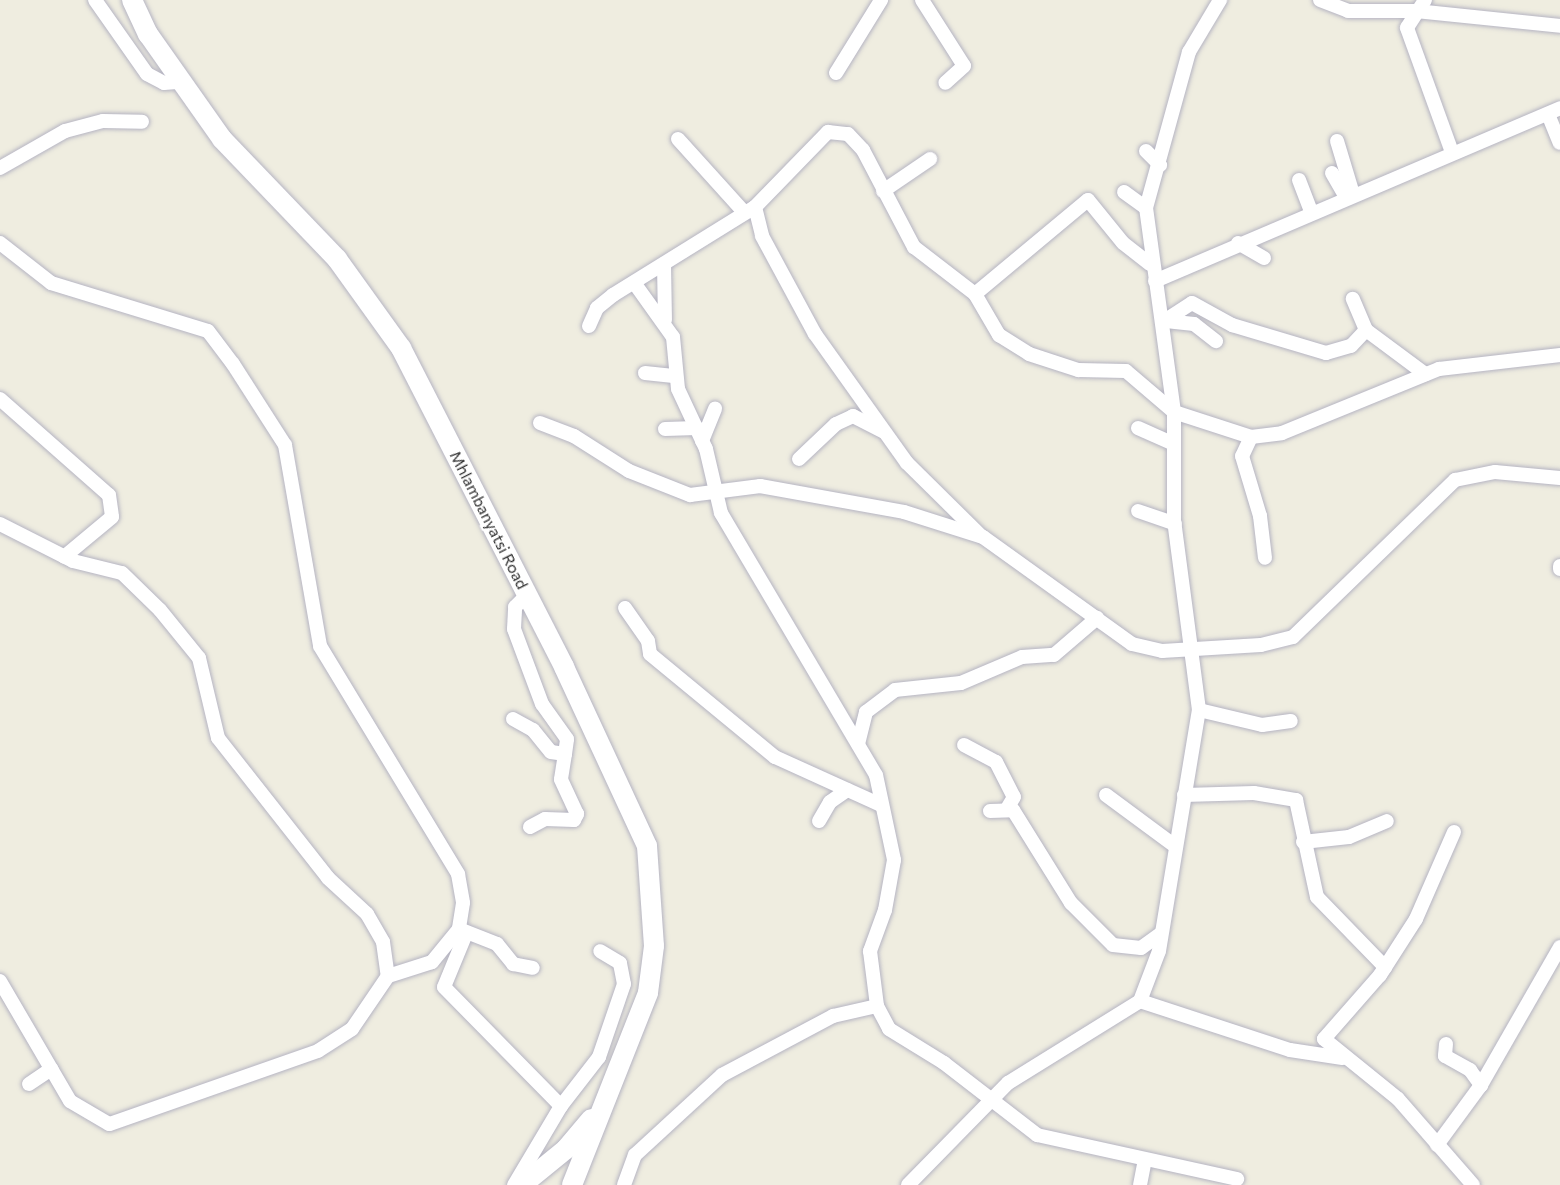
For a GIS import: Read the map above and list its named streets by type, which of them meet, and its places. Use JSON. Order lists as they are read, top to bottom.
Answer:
{
  "streets": {
    "main road": ["Mhlambanyatsi Road"]
  }
}
